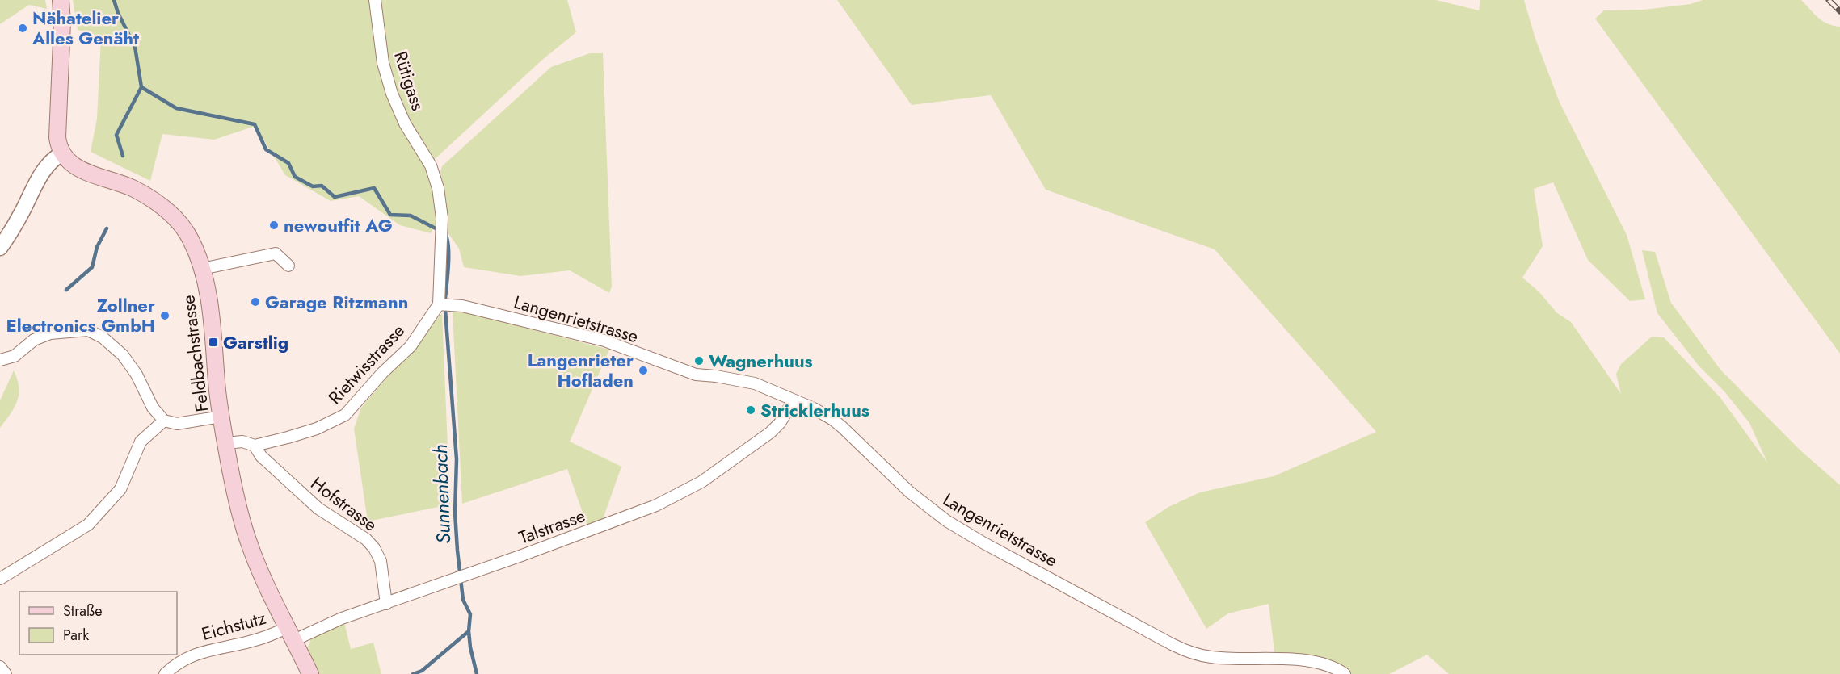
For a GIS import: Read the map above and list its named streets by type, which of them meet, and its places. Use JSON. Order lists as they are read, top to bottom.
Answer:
{
  "streets": {
    "main road": ["Feldbachstrasse"],
    "street": [
      "Rütigass",
      "Langenrietstrasse",
      "Rietwisstrasse",
      "Hofstrasse",
      "Talstrasse",
      "Eichstutz"
    ]
  },
  "crossings": [
    ["Rütigass", "Langenrietstrasse"],
    ["Rütigass", "Rietwisstrasse"],
    ["Langenrietstrasse", "Rietwisstrasse"],
    ["Langenrietstrasse", "Talstrasse"],
    ["Feldbachstrasse", "Rietwisstrasse"],
    ["Feldbachstrasse", "Talstrasse"],
    ["Feldbachstrasse", "Eichstutz"],
    ["Rietwisstrasse", "Hofstrasse"],
    ["Hofstrasse", "Talstrasse"],
    ["Talstrasse", "Eichstutz"]
  ],
  "water": ["Sunnenbach"],
  "places": {
    "other": [
      "Nähatelier Alles Genäht",
      "newoutfit AG",
      "Garage Ritzmann",
      "Zollner Electronics GmbH",
      "Wagnerhuus",
      "Langenrieter Hofladen",
      "Stricklerhuus"
    ],
    "transit": ["Garstlig"]
  },
  "legend": ["Straße", "Park"]
}
